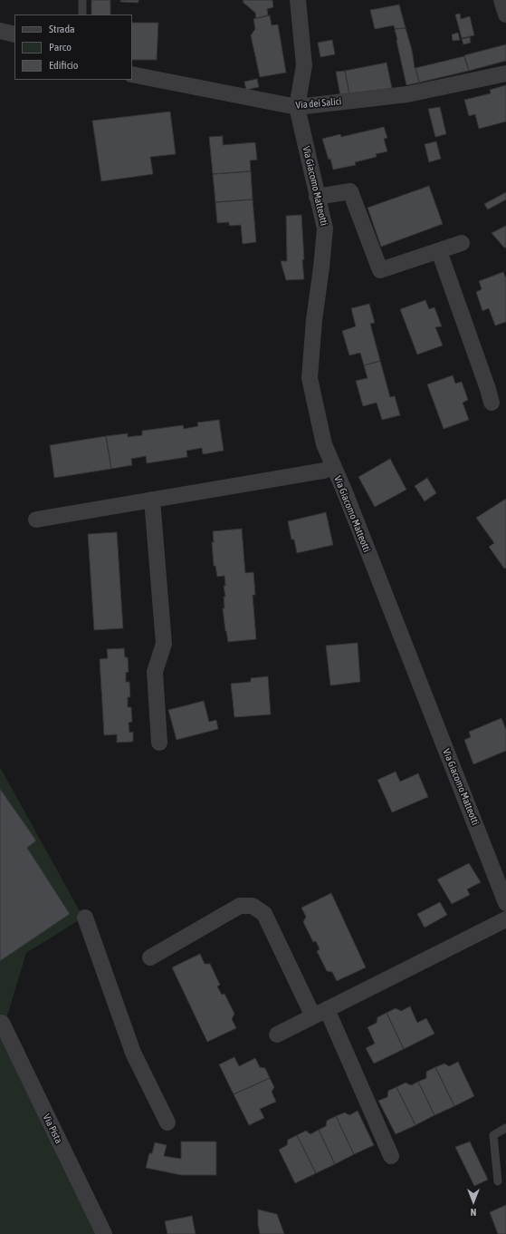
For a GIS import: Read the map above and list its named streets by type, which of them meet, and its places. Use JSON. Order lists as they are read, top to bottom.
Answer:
{
  "streets": {
    "street": ["Via dei Salici", "Via Giacomo Matteotti", "Via Pista"]
  },
  "crossings": [
    ["Via dei Salici", "Via Giacomo Matteotti"]
  ],
  "legend": ["Strada", "Parco", "Edificio"],
  "north": "bottom"
}
